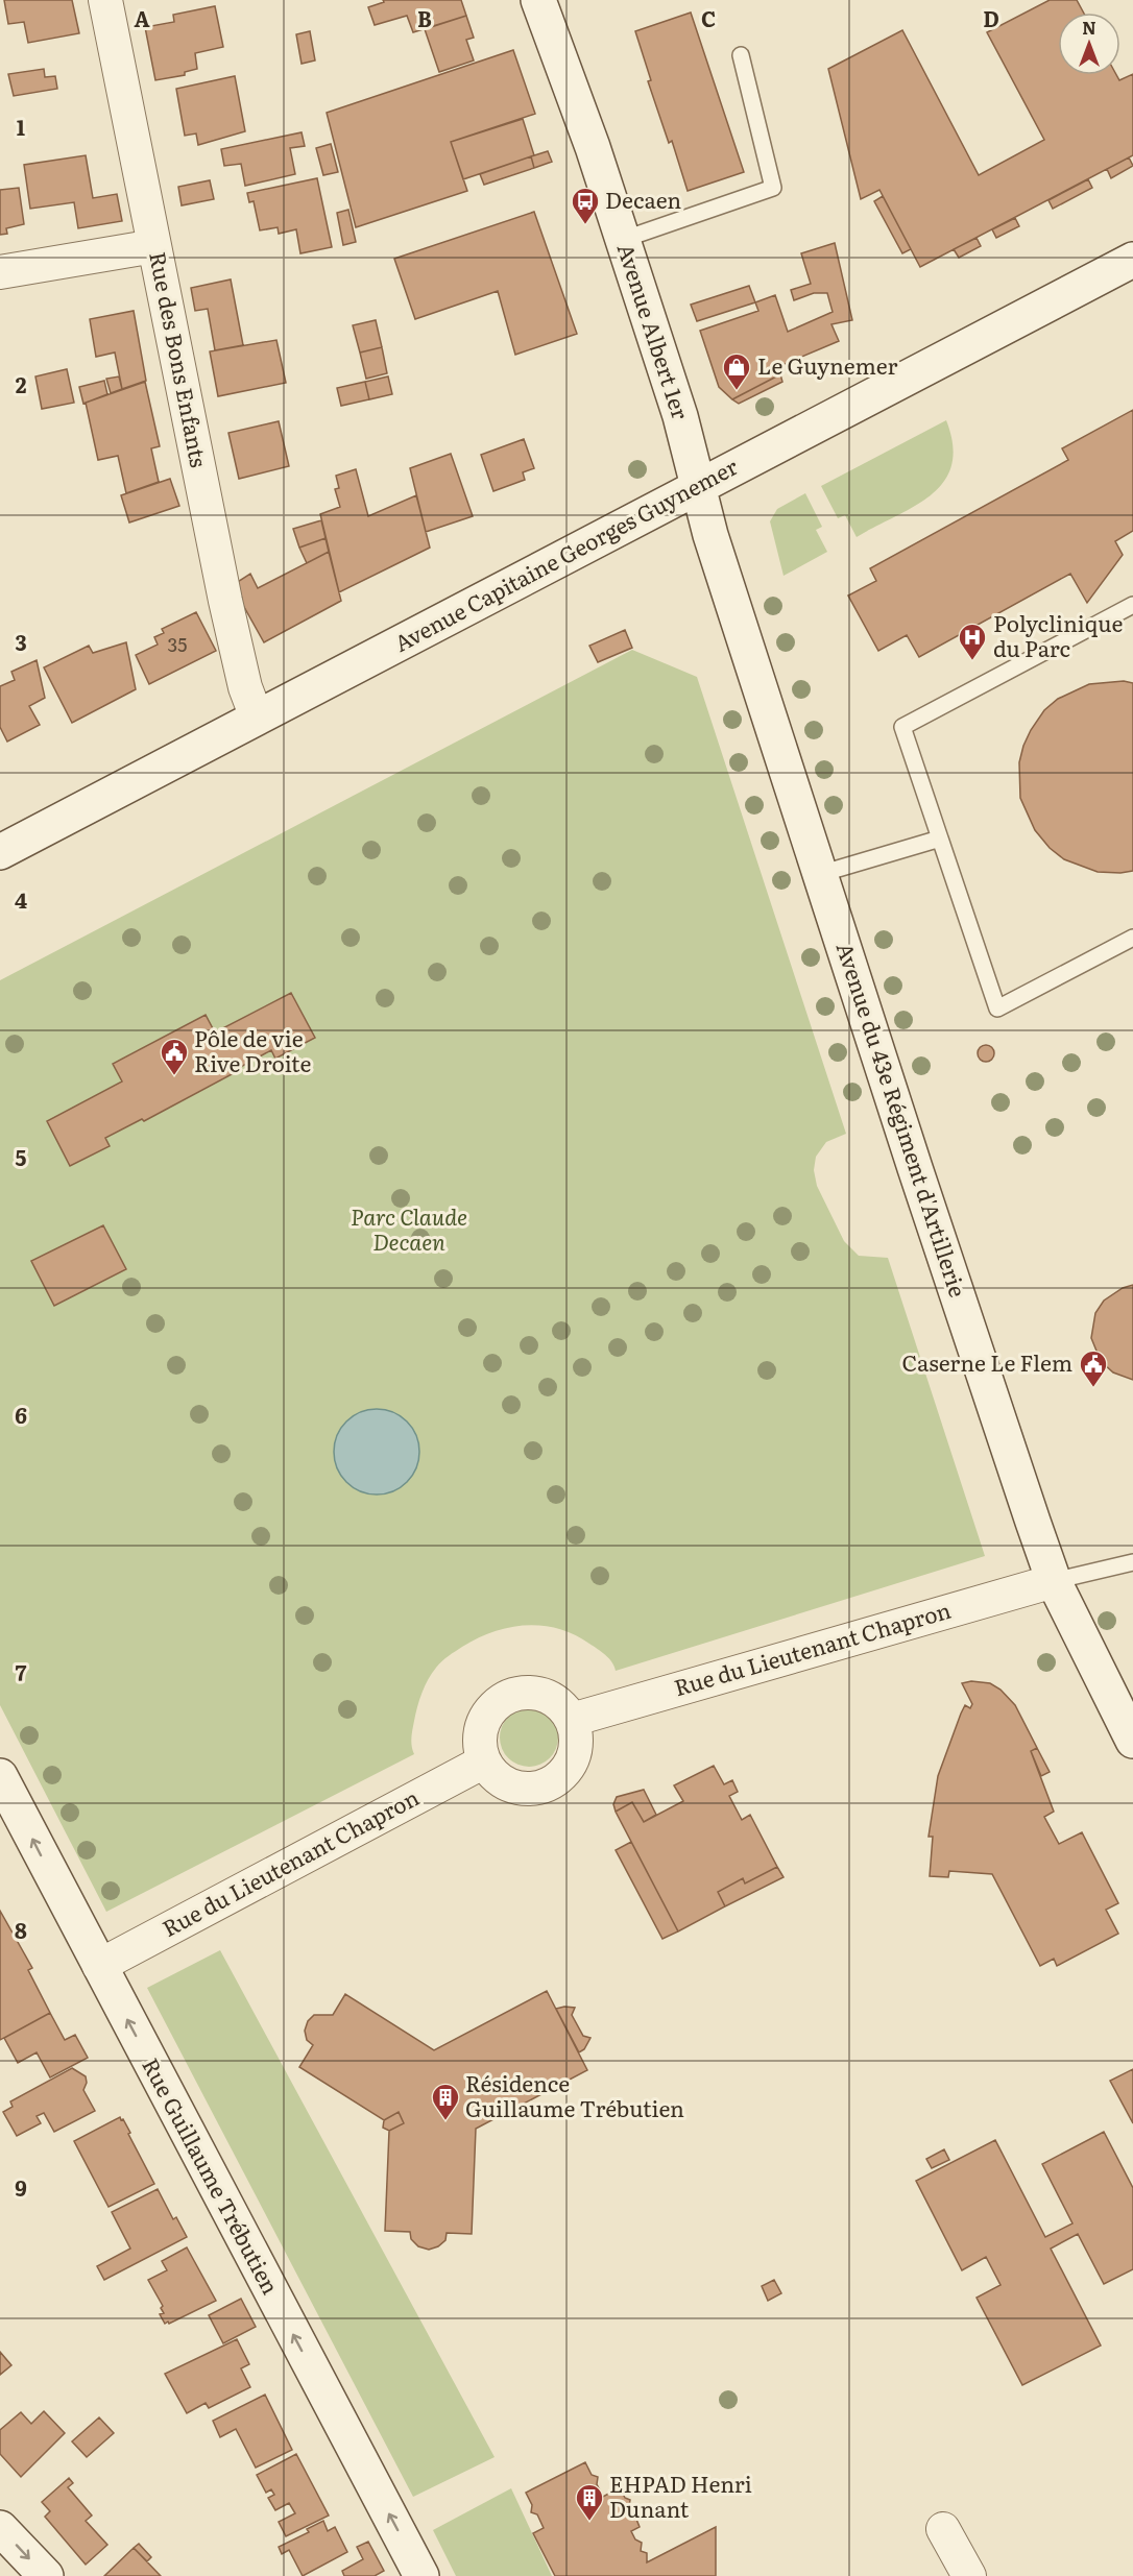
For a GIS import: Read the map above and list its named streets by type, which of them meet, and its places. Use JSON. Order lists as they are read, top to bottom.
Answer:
{
  "streets": {
    "street": [
      "Avenue Albert 1er",
      "Rue des Bons Enfants",
      "Avenue Capitaine Georges Guynemer",
      "Avenue du 43e Régiment d'Artillerie",
      "Rue du Lieutenant Chapron",
      "Rue Guillaume Trébutien"
    ]
  },
  "crossings": [
    ["Avenue Albert 1er", "Avenue Capitaine Georges Guynemer"],
    ["Avenue Albert 1er", "Avenue du 43e Régiment d'Artillerie"],
    ["Rue des Bons Enfants", "Avenue Capitaine Georges Guynemer"],
    ["Avenue Capitaine Georges Guynemer", "Avenue du 43e Régiment d'Artillerie"],
    ["Avenue du 43e Régiment d'Artillerie", "Rue du Lieutenant Chapron"],
    ["Rue du Lieutenant Chapron", "Rue Guillaume Trébutien"]
  ],
  "one_way": ["Rue Guillaume Trébutien"],
  "parks": ["Parc Claude Decaen"],
  "places": {
    "bus stop": ["Decaen"],
    "shop": ["Le Guynemer"],
    "hospital": ["Polyclinique du Parc"],
    "public building": ["Pôle de vie Rive Droite", "Caserne Le Flem"],
    "building": ["Résidence Guillaume Trébutien", "EHPAD Henri Dunant"]
  },
  "house_numbers": ["35"],
  "north": "top",
  "grid": {
    "columns": [
      "A",
      "B",
      "C",
      "D"
    ],
    "rows": [
      "1",
      "2",
      "3",
      "4",
      "5",
      "6",
      "7",
      "8",
      "9"
    ]
  }
}
